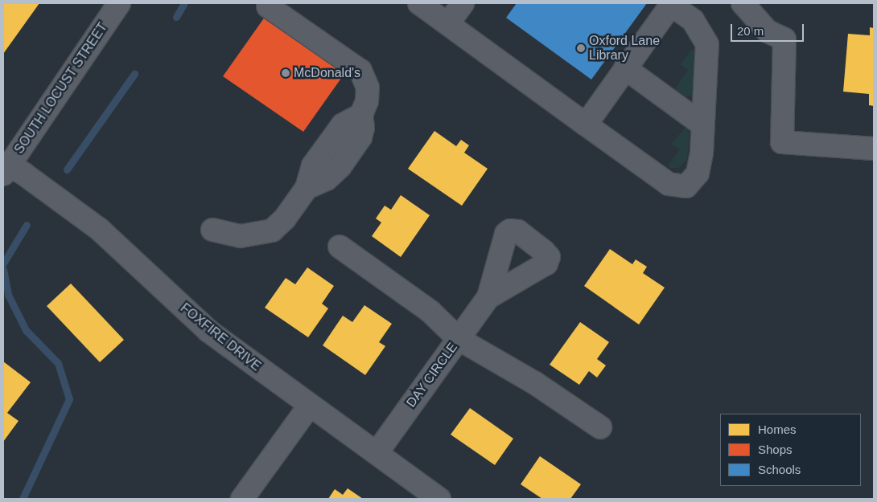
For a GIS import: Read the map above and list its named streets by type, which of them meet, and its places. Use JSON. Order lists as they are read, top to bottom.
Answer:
{
  "streets": {
    "street": ["SOUTH LOCUST STREET", "FOXFIRE DRIVE", "DAY CIRCLE"]
  },
  "crossings": [
    ["SOUTH LOCUST STREET", "FOXFIRE DRIVE"],
    ["FOXFIRE DRIVE", "DAY CIRCLE"]
  ],
  "places": ["Oxford Lane Library", "McDonald's"],
  "legend": ["Homes", "Shops", "Schools"],
  "scale_bar": "20 m"
}
